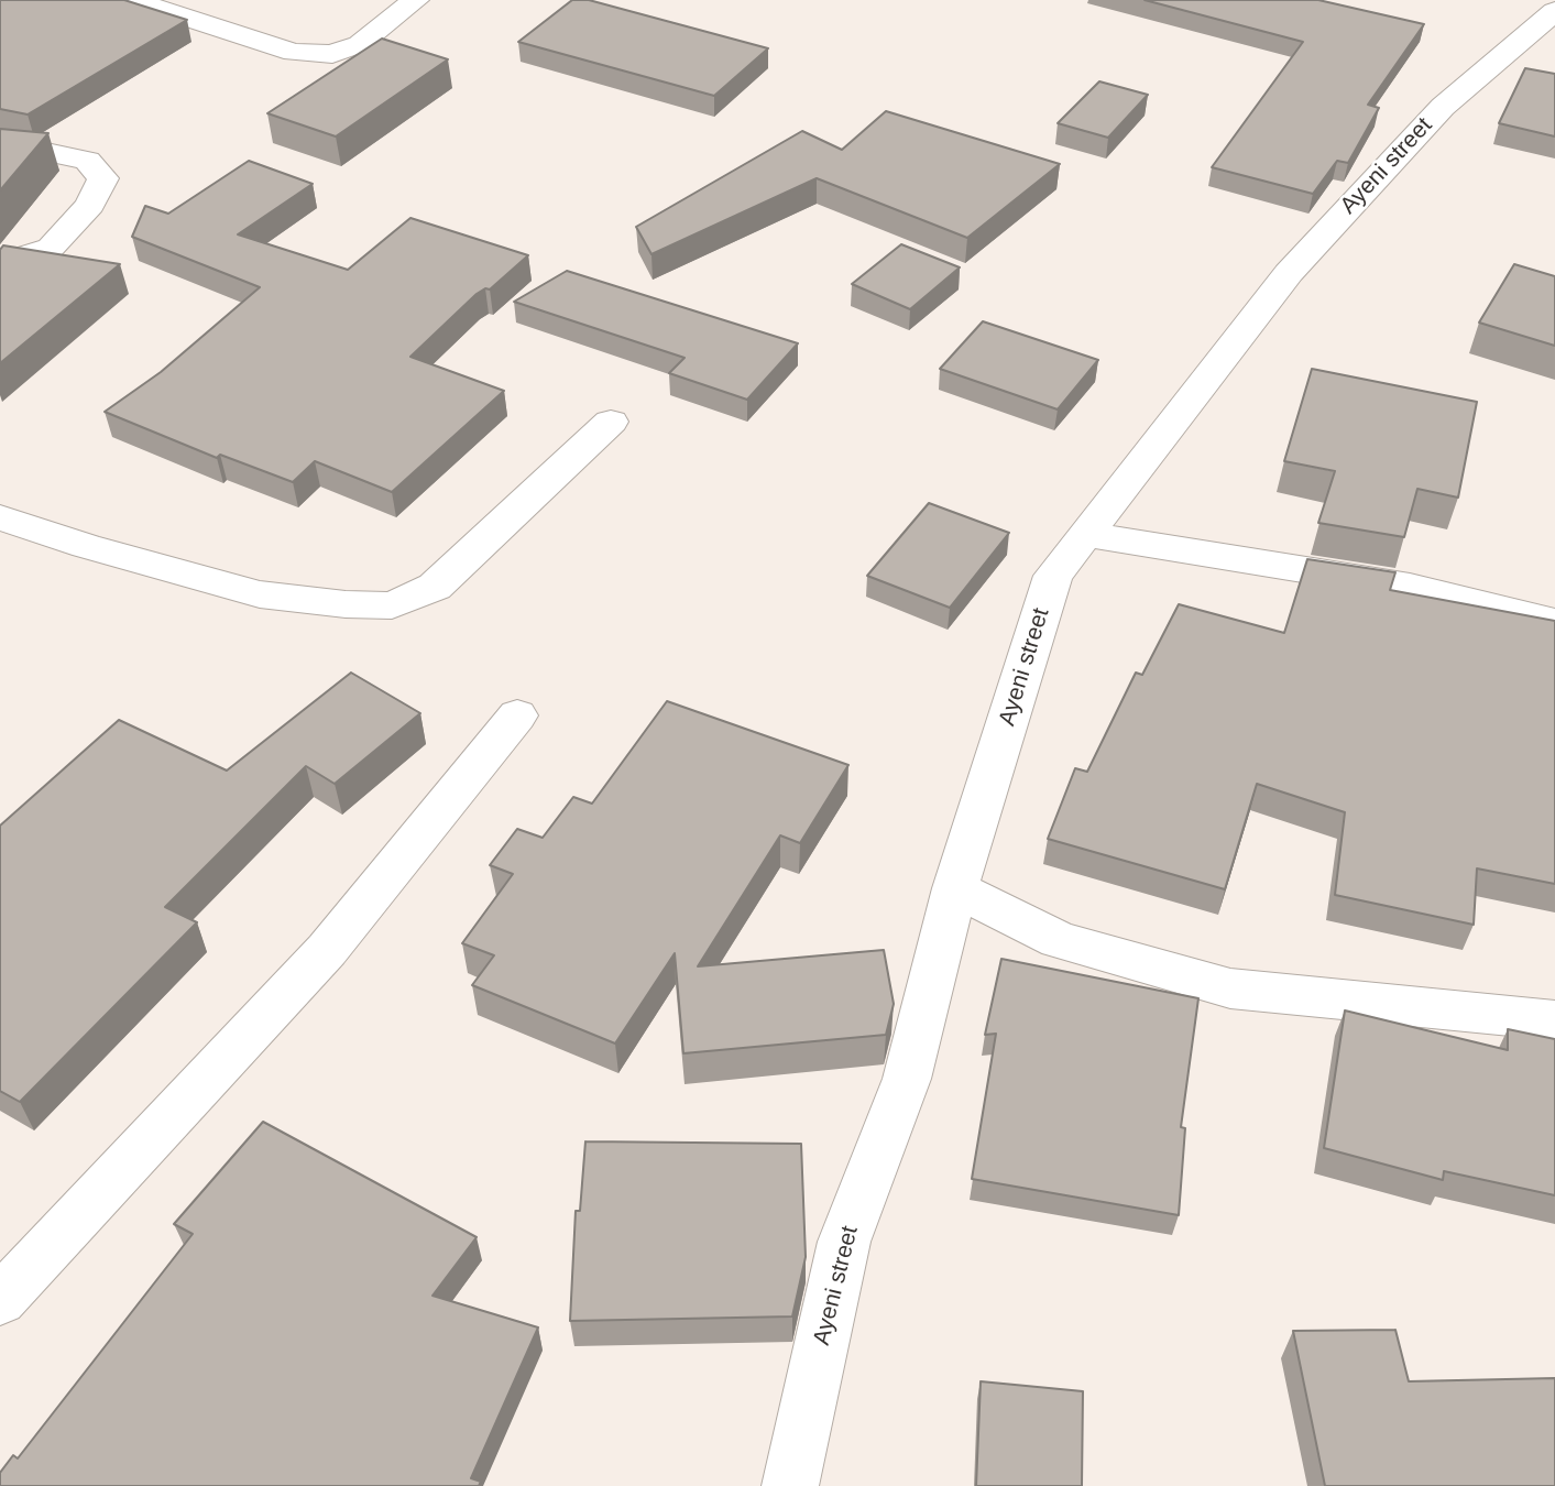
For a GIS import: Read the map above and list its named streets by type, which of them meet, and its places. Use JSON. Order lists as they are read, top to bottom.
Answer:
{
  "streets": {
    "street": ["Ayeni street"]
  }
}
